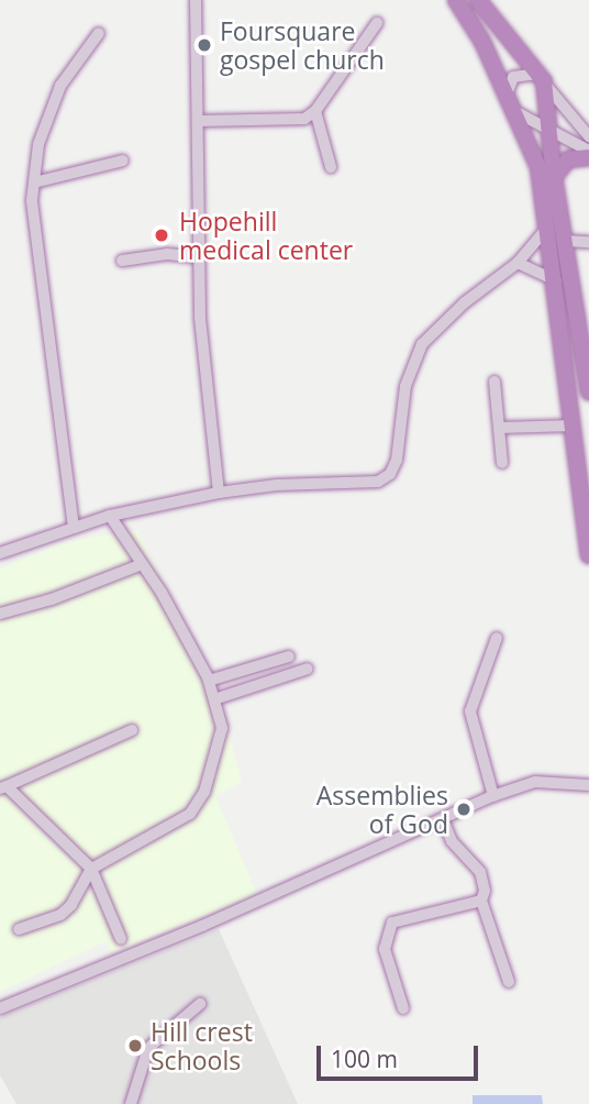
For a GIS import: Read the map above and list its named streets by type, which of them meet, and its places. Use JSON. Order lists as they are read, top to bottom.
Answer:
{
  "places": [
    "Foursquare gospel church",
    "Hopehill medical center",
    "Assemblies of God",
    "Hill crest Schools"
  ],
  "scale_bar": "100 m"
}
